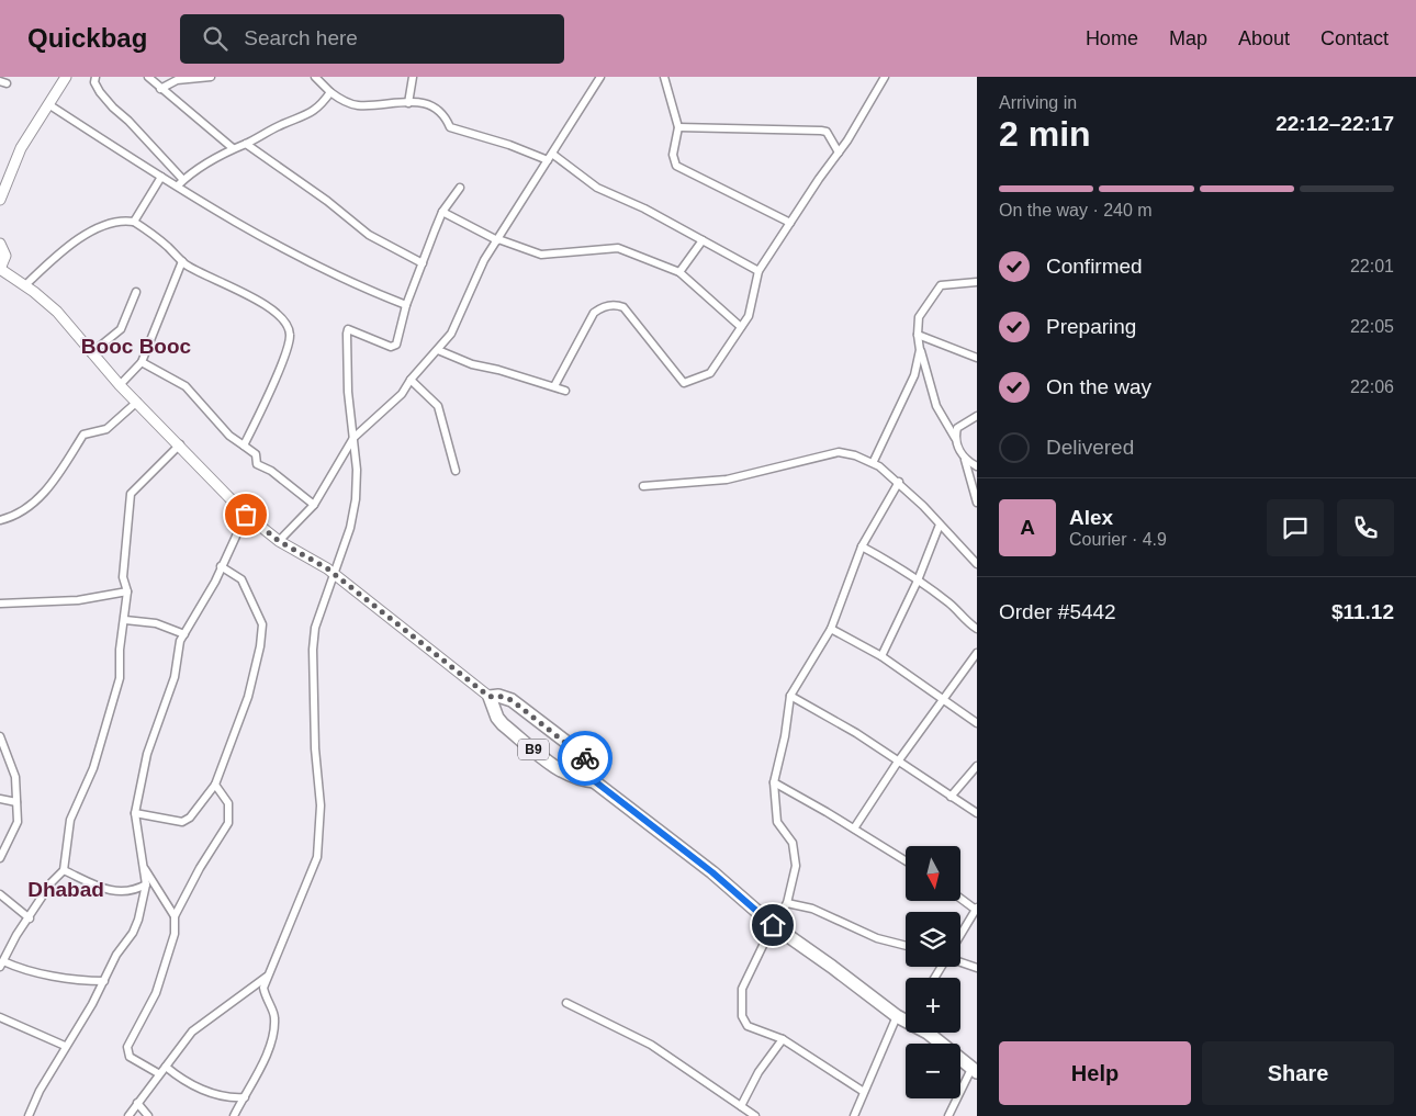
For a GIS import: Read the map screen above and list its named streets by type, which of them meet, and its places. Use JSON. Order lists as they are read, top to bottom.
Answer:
{
  "streets": {
    "highway": ["B9"]
  },
  "districts": ["Booc Booc", "Dhabad"],
  "north": "bottom",
  "page": {
    "header": "Quickbag",
    "search": "Search here",
    "nav": [
      "Home",
      "Map",
      "About",
      "Contact"
    ],
    "heading": ["2 min", "Arriving in", "22:12–22:17"],
    "panel": [
      "Alex",
      "Courier · 4.9",
      "Order #5442",
      "$11.12"
    ],
    "bar": "On the way · 240 m",
    "list": [
      ["Confirmed", "22:01"],
      ["Preparing", "22:05"],
      ["On the way", "22:06"],
      "Delivered"
    ],
    "round": "A",
    "map_buttons": ["+", "−"],
    "buttons": ["Help", "Share"]
  }
}
